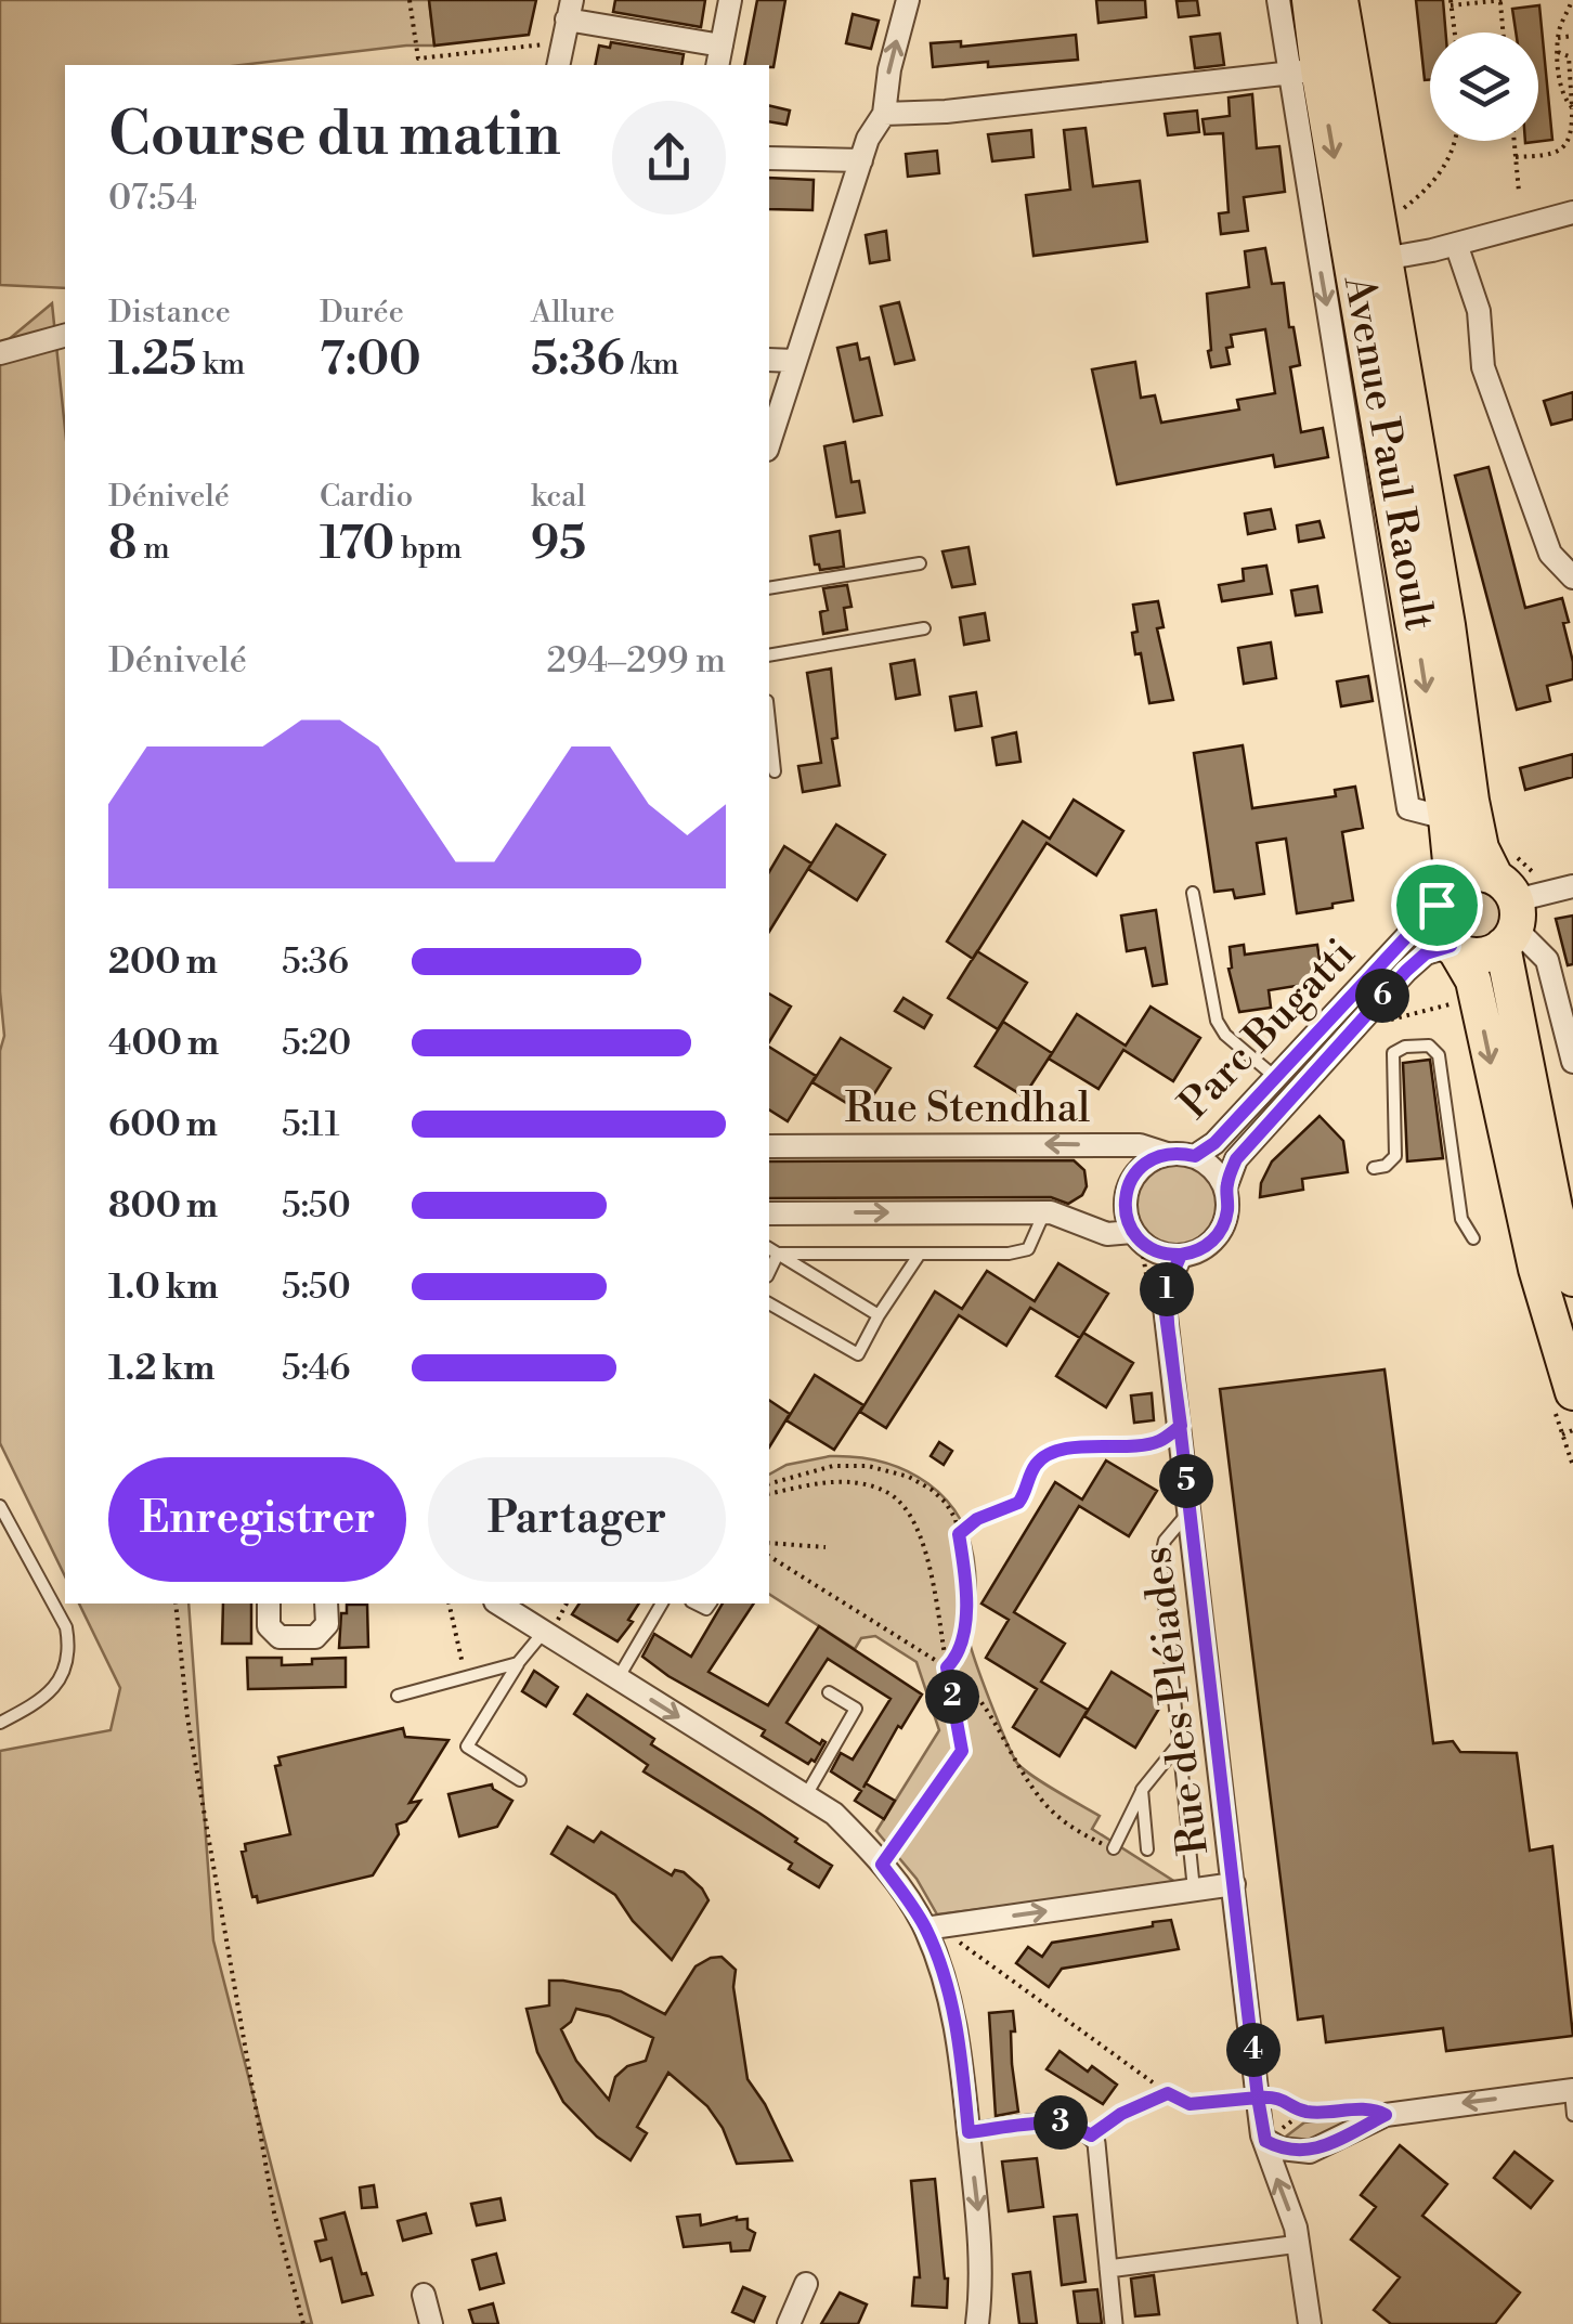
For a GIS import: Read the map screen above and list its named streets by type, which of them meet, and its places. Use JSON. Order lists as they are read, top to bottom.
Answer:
{
  "streets": {
    "street": [
      "Avenue Paul Raoult",
      "Parc Bugatti",
      "Rue Stendhal",
      "Rue des Pléiades"
    ]
  },
  "crossings": [
    ["Parc Bugatti", "Rue Stendhal"],
    ["Parc Bugatti", "Rue des Pléiades"],
    ["Rue Stendhal", "Rue des Pléiades"]
  ],
  "page": {
    "heading": ["Course du matin", "07:54"],
    "stats": [
      ["Distance", "1.25 km"],
      ["Durée", "7:00"],
      ["Allure", "5:36 /km"],
      ["Dénivelé", "8 m"],
      ["Cardio", "170 bpm"],
      ["kcal", "95"]
    ],
    "chart": ["Dénivelé", "294–299 m"],
    "list": [
      {
        "name": "200 m",
        "note": "5:36"
      },
      {
        "name": "400 m",
        "note": "5:20"
      },
      {
        "name": "600 m",
        "note": "5:11"
      },
      {
        "name": "800 m",
        "note": "5:50"
      },
      {
        "name": "1.0 km",
        "note": "5:50"
      },
      {
        "name": "1.2 km",
        "note": "5:46"
      }
    ],
    "pins": [
      "6",
      "1",
      "5",
      "2",
      "4",
      "3"
    ],
    "buttons": ["Enregistrer", "Partager"]
  }
}
